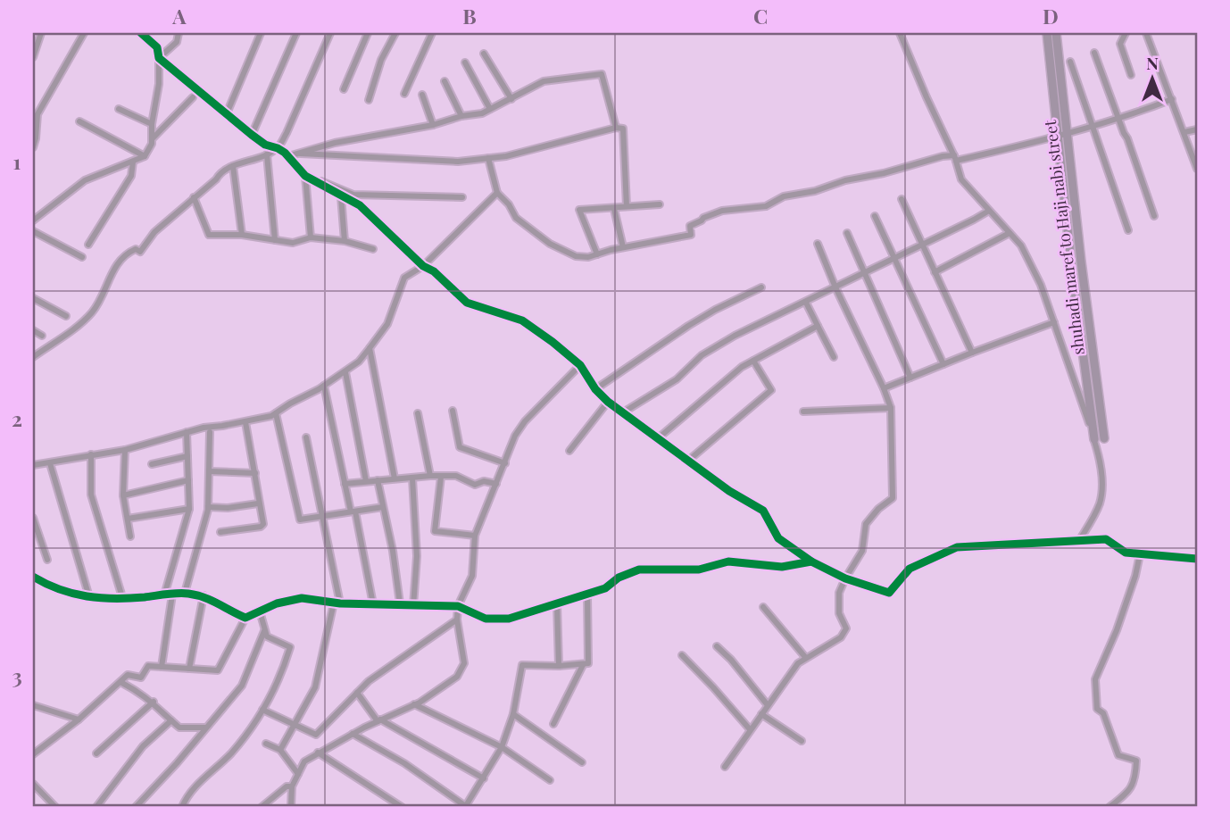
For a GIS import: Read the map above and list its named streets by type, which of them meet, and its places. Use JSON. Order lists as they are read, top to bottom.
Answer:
{
  "streets": {
    "main road": ["shuhadi maref to Haji nabi street"]
  },
  "north": "top",
  "grid": {
    "columns": [
      "A",
      "B",
      "C",
      "D"
    ],
    "rows": ["1", "2", "3"]
  }
}
